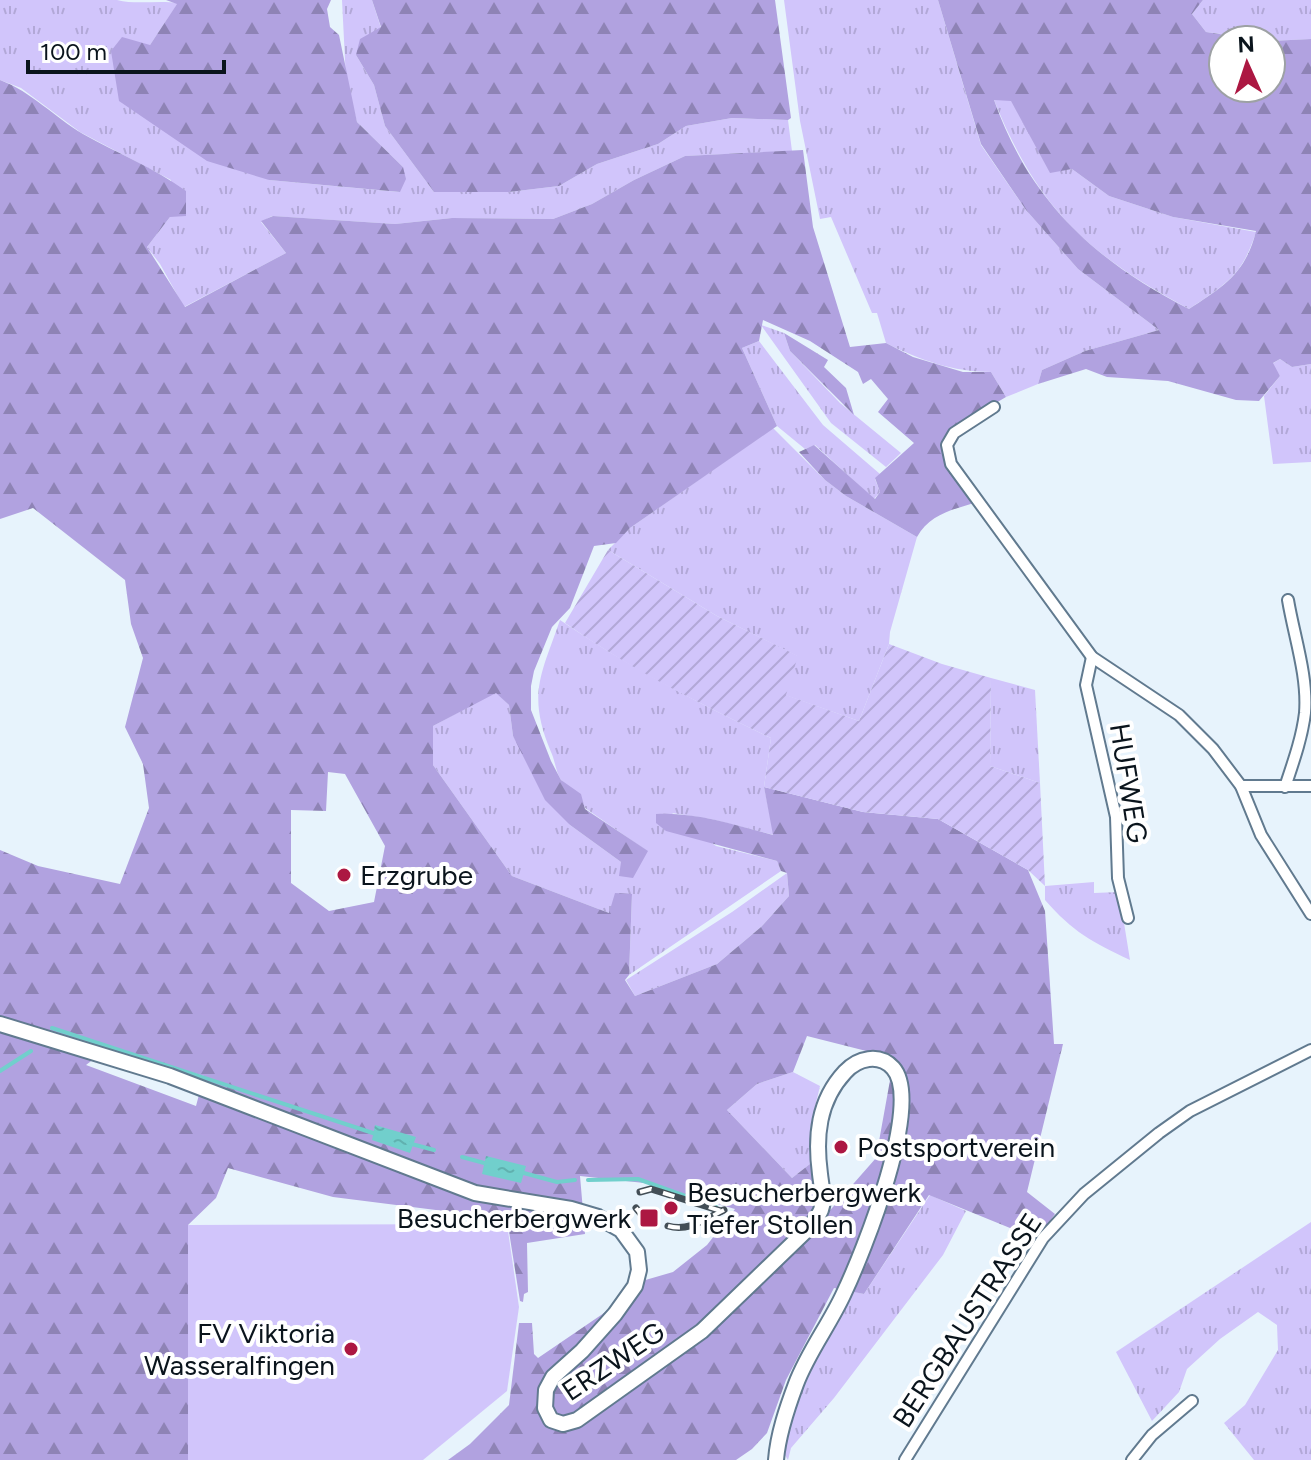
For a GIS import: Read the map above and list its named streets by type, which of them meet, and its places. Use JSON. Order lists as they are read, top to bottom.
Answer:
{
  "streets": {
    "street": ["HUFWEG", "BERGBAUSTRASSE", "ERZWEG"]
  },
  "places": {
    "other": [
      "Erzgrube",
      "Postsportverein",
      "Besucherbergwerk Tiefer Stollen",
      "FV Viktoria Wasseralfingen"
    ],
    "transit": ["Besucherbergwerk"]
  },
  "scale_bar": "100 m",
  "north": "top"
}
